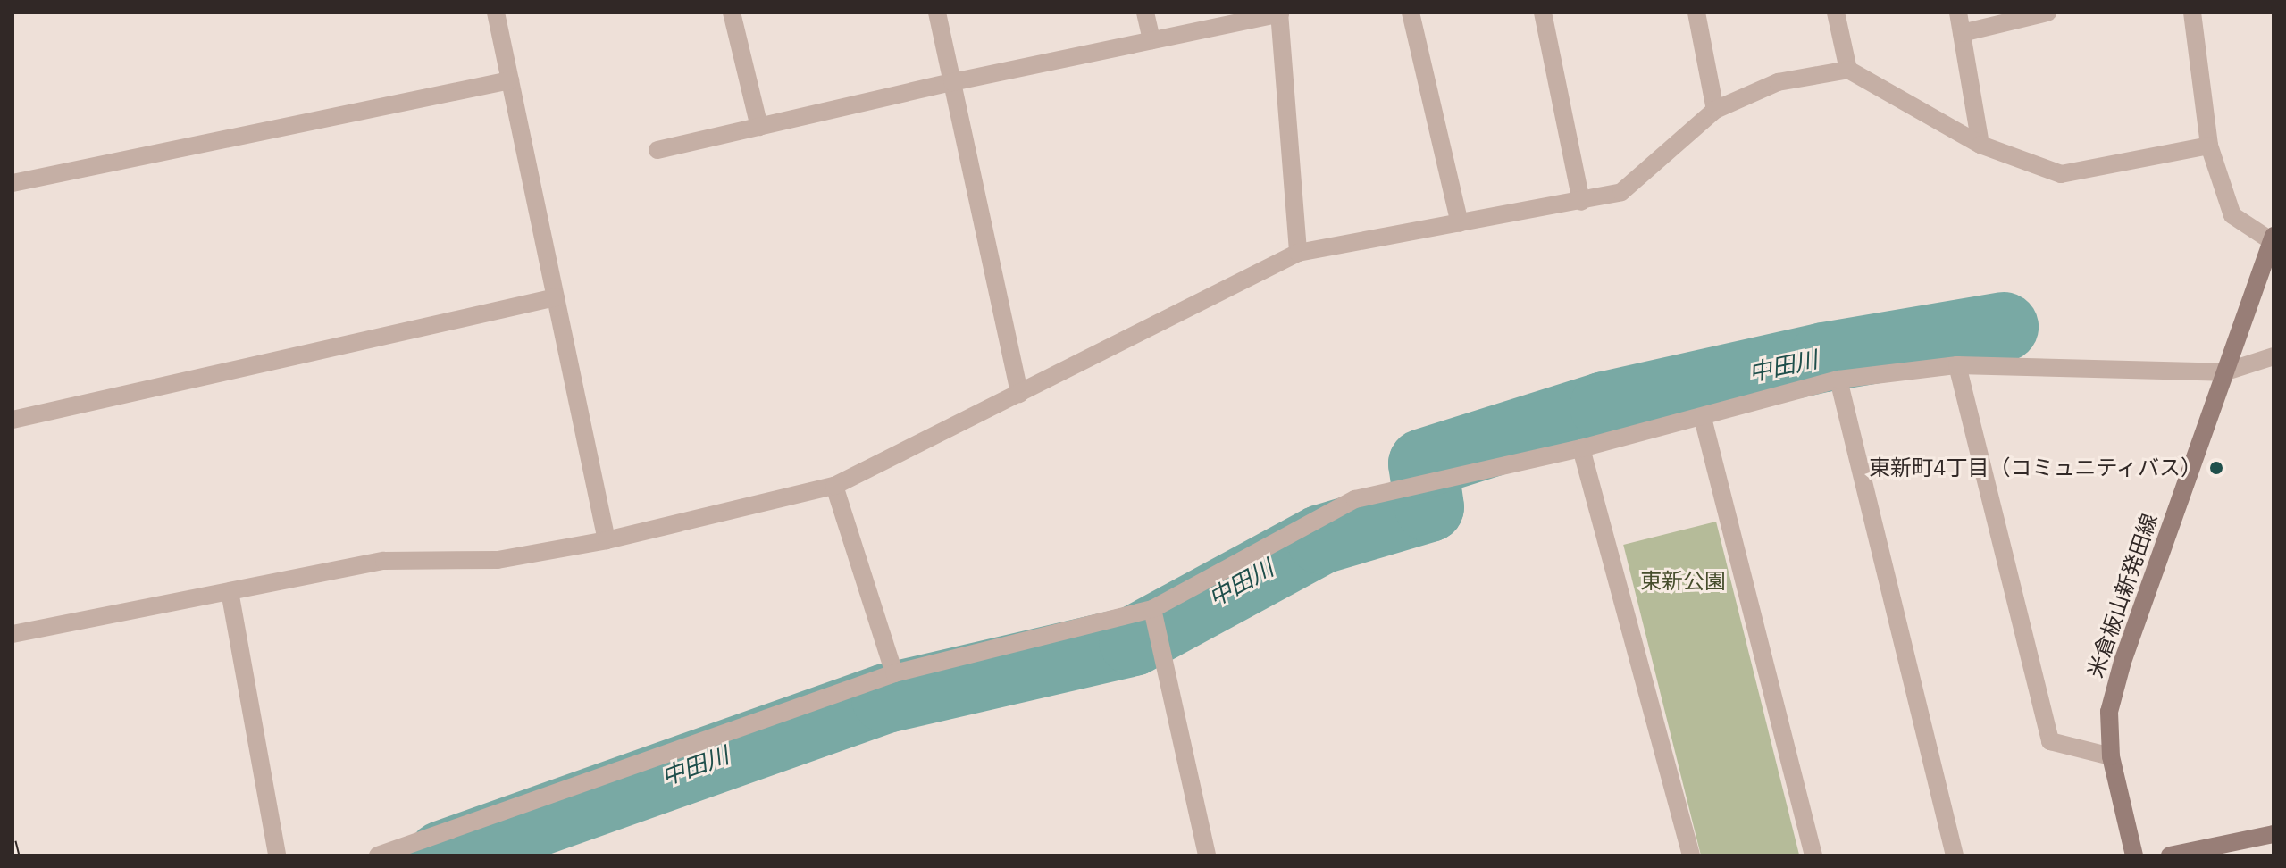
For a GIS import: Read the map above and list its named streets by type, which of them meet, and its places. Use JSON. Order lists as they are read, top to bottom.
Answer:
{
  "streets": {
    "main road": ["米倉板山新発田線"]
  },
  "water": ["中田川"],
  "parks": ["東新公園"],
  "places": ["東新町4丁目（コミュニティバス）"]
}
